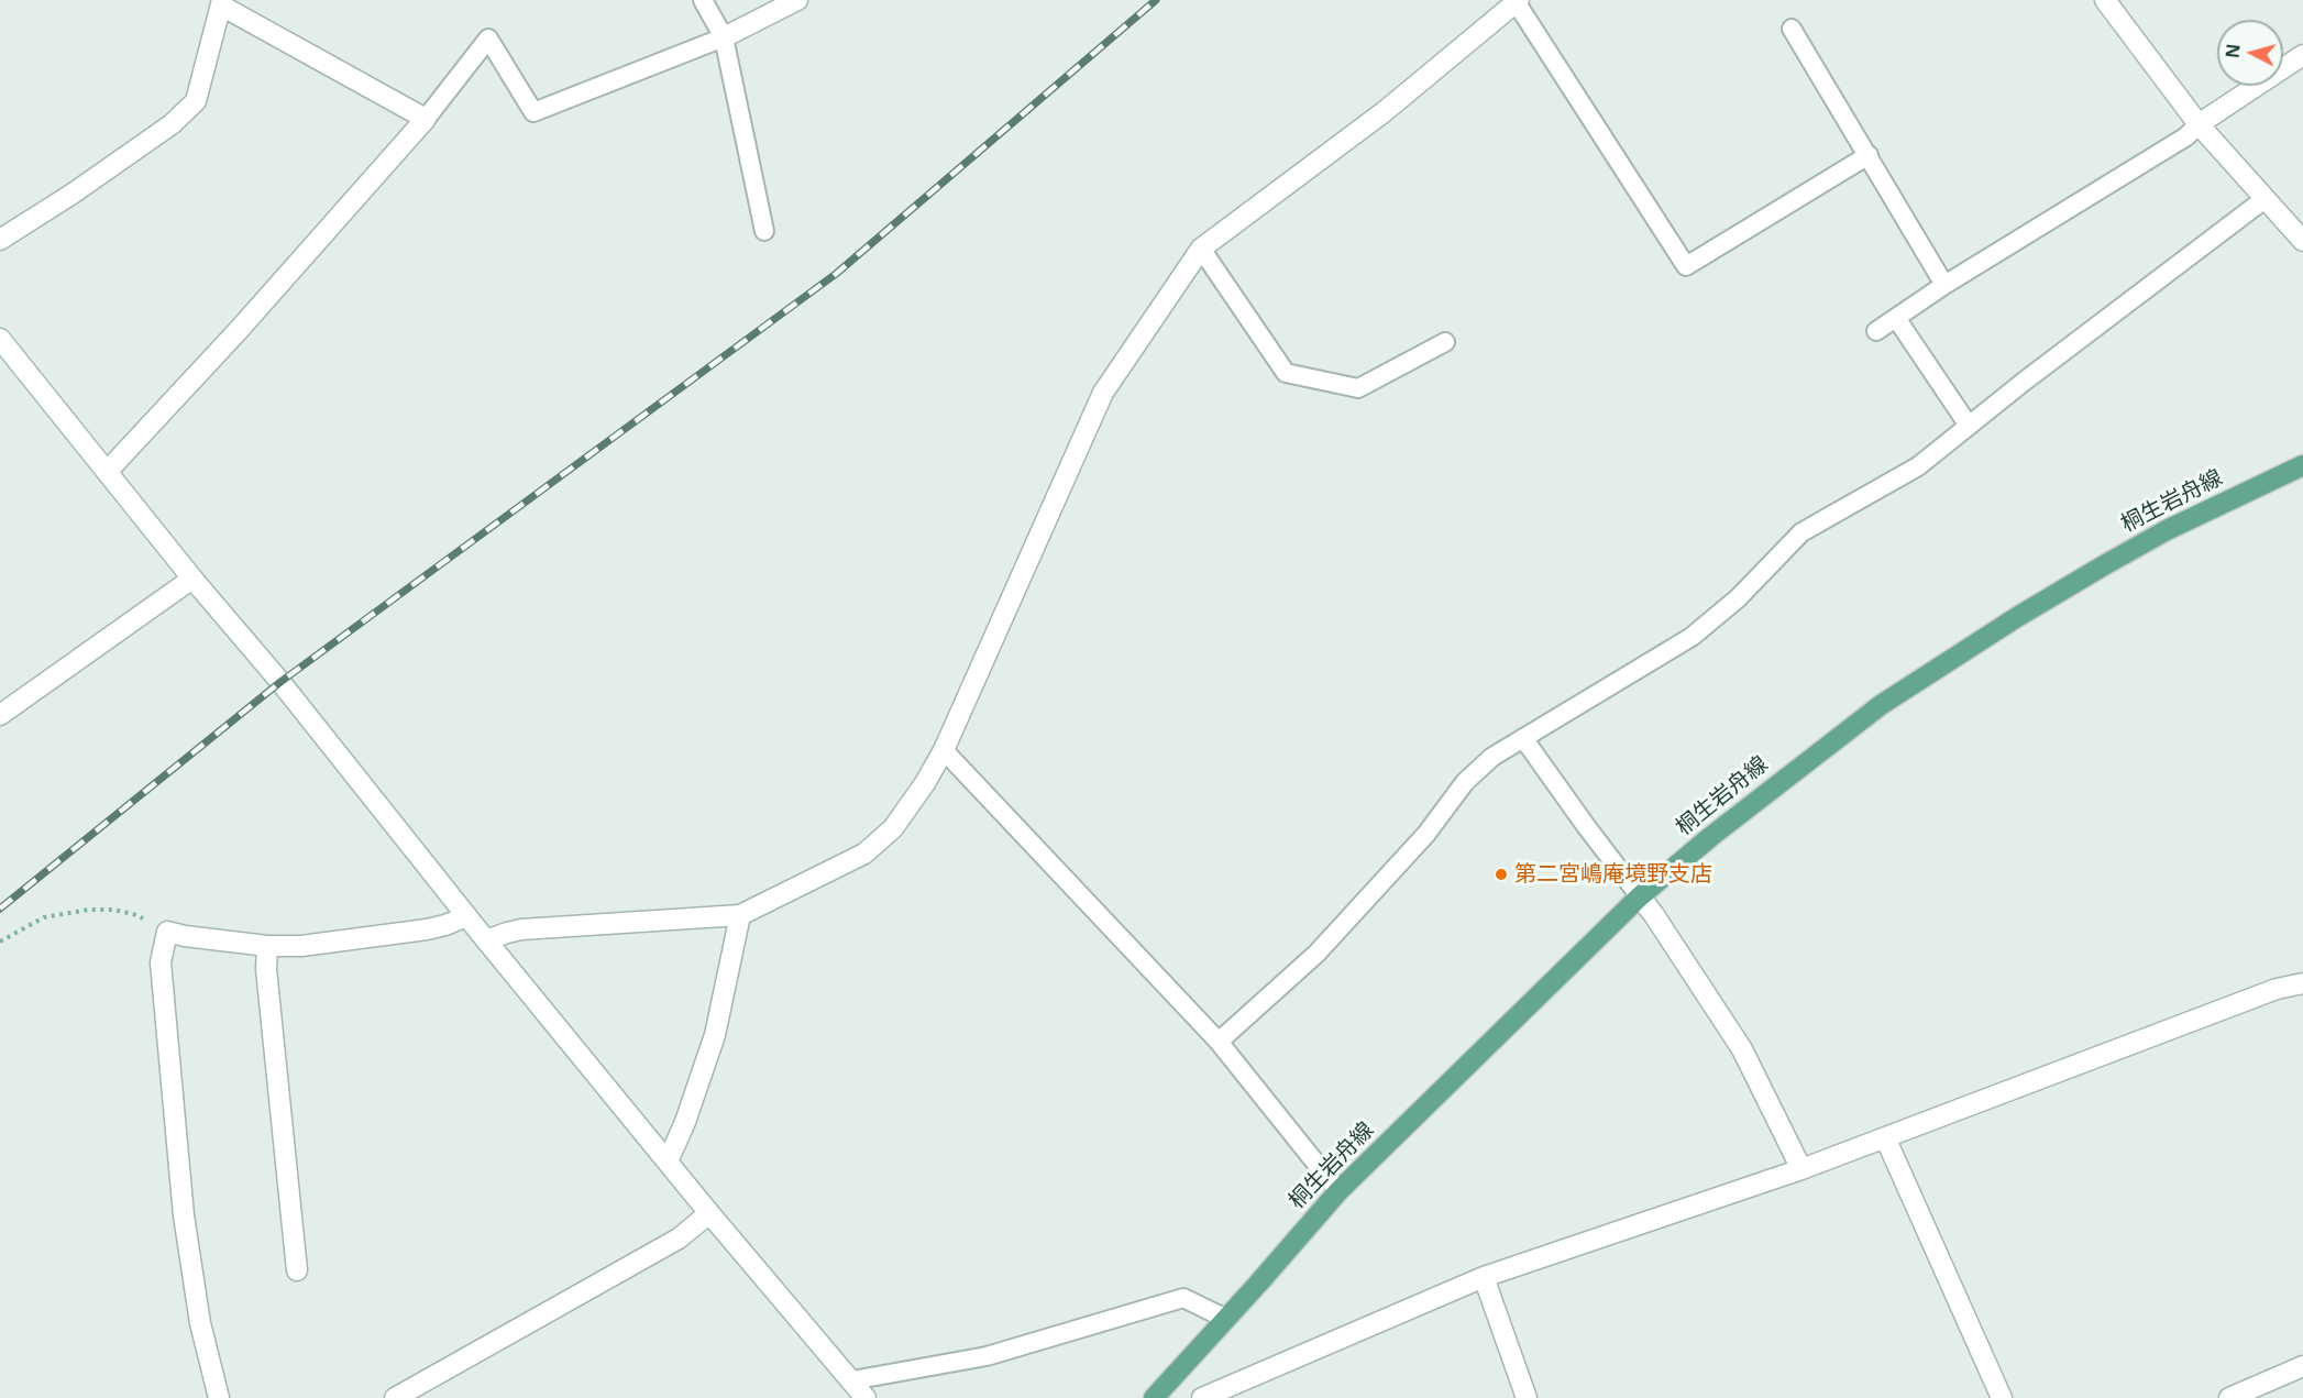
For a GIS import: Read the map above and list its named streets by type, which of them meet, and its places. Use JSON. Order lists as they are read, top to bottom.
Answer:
{
  "streets": {
    "main road": ["桐生岩舟線"]
  },
  "places": ["第二宮嶋庵境野支店"],
  "north": "left"
}
